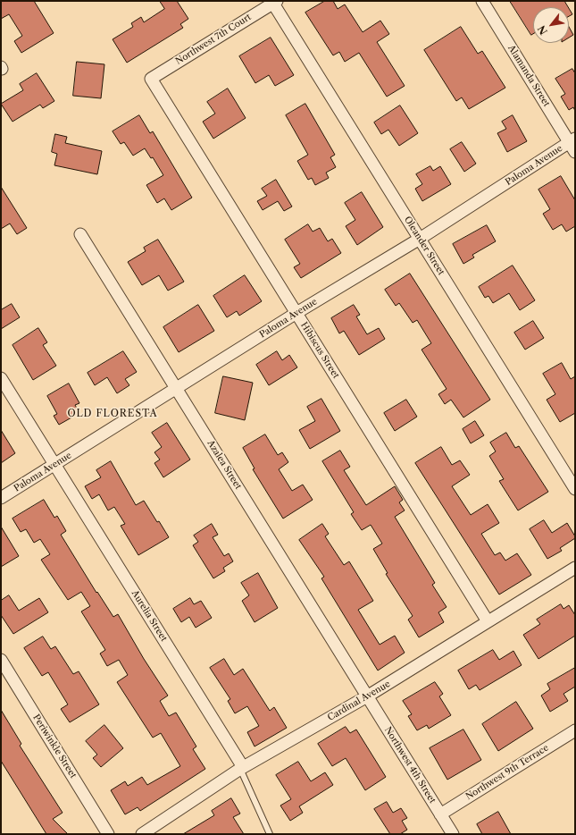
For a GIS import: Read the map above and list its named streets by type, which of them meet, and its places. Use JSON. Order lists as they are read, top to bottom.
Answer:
{
  "streets": {
    "street": [
      "Northwest 7th Court",
      "Alamanda Street",
      "Paloma Avenue",
      "Oleander Street",
      "Hibiscus Street",
      "Azalea Street",
      "Aurelia Street",
      "Cardinal Avenue",
      "Periwinkle Street",
      "Northwest 4th Street",
      "Northwest 9th Terrace"
    ]
  },
  "crossings": [
    ["Northwest 7th Court", "Oleander Street"],
    ["Northwest 7th Court", "Hibiscus Street"],
    ["Alamanda Street", "Paloma Avenue"],
    ["Paloma Avenue", "Oleander Street"],
    ["Paloma Avenue", "Hibiscus Street"],
    ["Paloma Avenue", "Azalea Street"],
    ["Paloma Avenue", "Aurelia Street"],
    ["Hibiscus Street", "Cardinal Avenue"],
    ["Azalea Street", "Cardinal Avenue"],
    ["Azalea Street", "Northwest 4th Street"],
    ["Aurelia Street", "Cardinal Avenue"],
    ["Cardinal Avenue", "Northwest 4th Street"],
    ["Northwest 4th Street", "Northwest 9th Terrace"]
  ],
  "districts": ["OLD FLORESTA"],
  "north": "bottom left"
}
